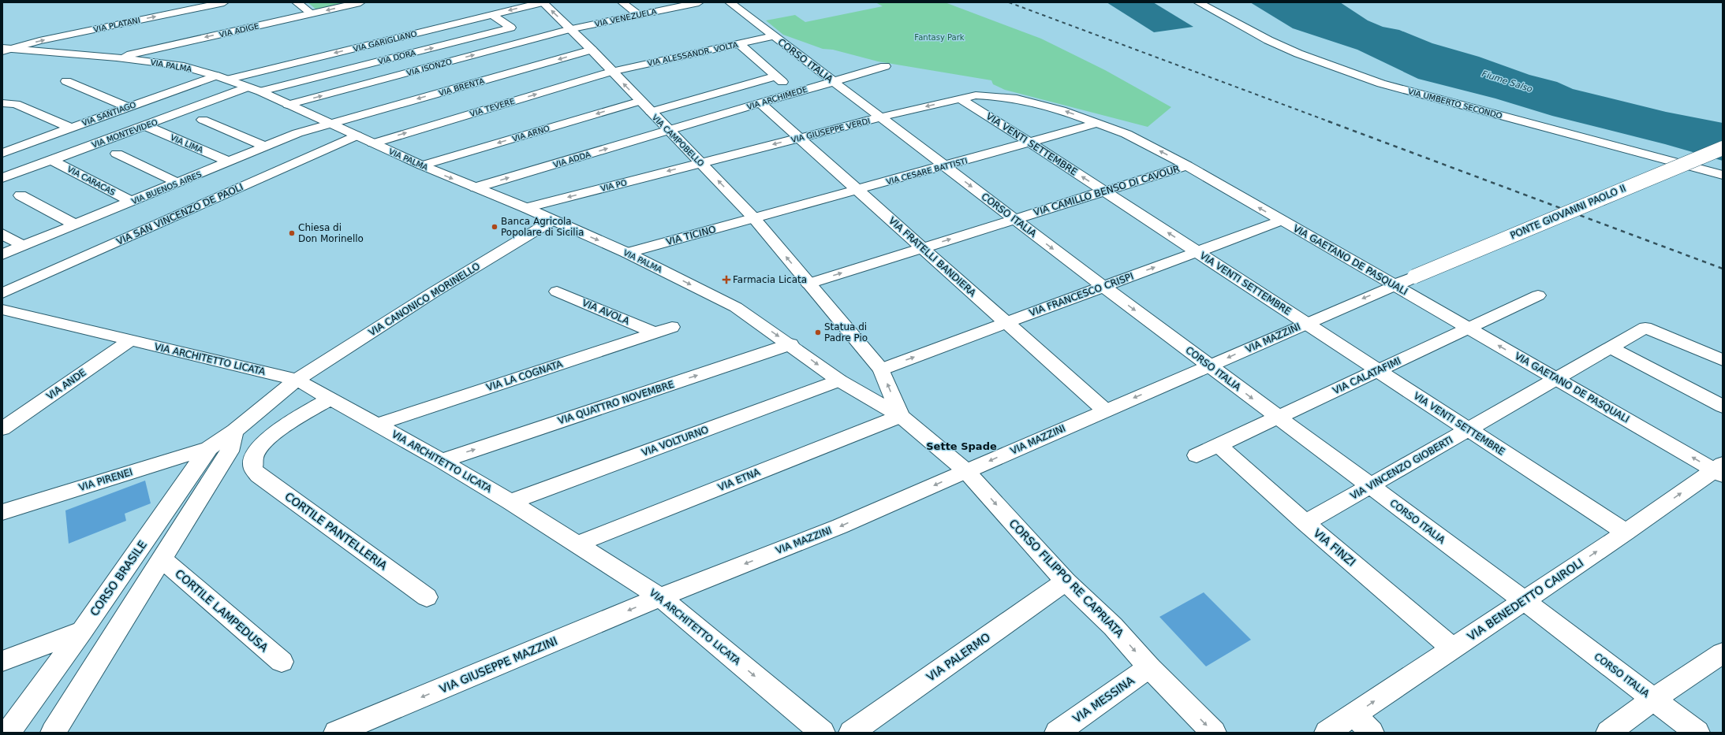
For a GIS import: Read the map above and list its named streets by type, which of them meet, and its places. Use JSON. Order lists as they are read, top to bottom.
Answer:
{
  "streets": {
    "street": [
      "VIA VENEZUELA",
      "VIA PLATANI",
      "VIA ADIGE",
      "VIA GARIGLIANO",
      "VIA ALESSANDR. VOLTA",
      "VIA DORA",
      "CORSO ITALIA",
      "VIA PALMA",
      "VIA ISONZO",
      "VIA BRENTA",
      "VIA ARCHIMEDE",
      "VIA UMBERTO SECONDO",
      "VIA TEVERE",
      "VIA SANTIAGO",
      "VIA GIUSEPPE VERDI",
      "VIA MONTEVIDEO",
      "VIA ARNO",
      "VIA CAMPOBELLO",
      "VIA LIMA",
      "VIA VENTI SETTEMBRE",
      "VIA ADDA",
      "VIA CESARE BATTISTI",
      "VIA CARACAS",
      "VIA PO",
      "VIA BUENOS AIRES",
      "VIA CAMILLO BENSO DI CAVOUR",
      "PONTE GIOVANNI PAOLO II",
      "VIA SAN VINCENZO DE PAOLI",
      "VIA TICINO",
      "VIA FRATELLI BANDIERA",
      "VIA GAETANO DE PASQUALI",
      "VIA FRANCESCO CRISPI",
      "VIA CANONICO MORINELLO",
      "VIA AVOLA",
      "VIA MAZZINI",
      "VIA ARCHITETTO LICATA",
      "VIA LA COGNATA",
      "VIA CALATAFIMI",
      "VIA ANDE",
      "VIA QUATTRO NOVEMBRE",
      "VIA VOLTURNO",
      "VIA VINCENZO GIOBERTI",
      "VIA PIRENEI",
      "VIA ETNA",
      "CORTILE PANTELLERIA",
      "VIA FINZI",
      "CORSO BRASILE",
      "CORSO FILIPPO RE CAPRIATA",
      "VIA BENEDETTO CAIROLI",
      "CORTILE LAMPEDUSA",
      "VIA PALERMO",
      "VIA GIUSEPPE MAZZINI",
      "VIA MESSINA"
    ]
  },
  "crossings": [
    ["VIA VENEZUELA", "VIA ISONZO"],
    ["VIA VENEZUELA", "VIA CAMPOBELLO"],
    ["VIA PLATANI", "VIA PALMA"],
    ["VIA ADIGE", "VIA PALMA"],
    ["VIA GARIGLIANO", "VIA DORA"],
    ["VIA GARIGLIANO", "VIA PALMA"],
    ["VIA GARIGLIANO", "VIA CAMPOBELLO"],
    ["VIA ALESSANDR. VOLTA", "CORSO ITALIA"],
    ["VIA ALESSANDR. VOLTA", "VIA TEVERE"],
    ["VIA ALESSANDR. VOLTA", "VIA CAMPOBELLO"],
    ["VIA DORA", "VIA PALMA"],
    ["CORSO ITALIA", "VIA ARCHIMEDE"],
    ["CORSO ITALIA", "VIA GIUSEPPE VERDI"],
    ["CORSO ITALIA", "VIA CESARE BATTISTI"],
    ["CORSO ITALIA", "VIA CAMILLO BENSO DI CAVOUR"],
    ["CORSO ITALIA", "VIA FRANCESCO CRISPI"],
    ["CORSO ITALIA", "VIA MAZZINI"],
    ["CORSO ITALIA", "VIA CALATAFIMI"],
    ["CORSO ITALIA", "VIA VINCENZO GIOBERTI"],
    ["CORSO ITALIA", "VIA BENEDETTO CAIROLI"],
    ["VIA PALMA", "VIA ISONZO"],
    ["VIA PALMA", "VIA BRENTA"],
    ["VIA PALMA", "VIA TEVERE"],
    ["VIA PALMA", "VIA SANTIAGO"],
    ["VIA PALMA", "VIA MONTEVIDEO"],
    ["VIA PALMA", "VIA ARNO"],
    ["VIA PALMA", "VIA ADDA"],
    ["VIA PALMA", "VIA PO"],
    ["VIA PALMA", "VIA BUENOS AIRES"],
    ["VIA PALMA", "VIA SAN VINCENZO DE PAOLI"],
    ["VIA PALMA", "VIA TICINO"],
    ["VIA PALMA", "VIA CANONICO MORINELLO"],
    ["VIA PALMA", "VIA QUATTRO NOVEMBRE"],
    ["VIA PALMA", "CORSO FILIPPO RE CAPRIATA"],
    ["VIA ISONZO", "VIA CAMPOBELLO"],
    ["VIA BRENTA", "VIA CAMPOBELLO"],
    ["VIA BRENTA", "VIA BUENOS AIRES"],
    ["VIA ARCHIMEDE", "VIA CAMPOBELLO"],
    ["VIA ARCHIMEDE", "VIA ADDA"],
    ["VIA ARCHIMEDE", "VIA FRATELLI BANDIERA"],
    ["VIA TEVERE", "VIA CAMPOBELLO"],
    ["VIA GIUSEPPE VERDI", "VIA CAMPOBELLO"],
    ["VIA GIUSEPPE VERDI", "VIA VENTI SETTEMBRE"],
    ["VIA GIUSEPPE VERDI", "VIA PO"],
    ["VIA GIUSEPPE VERDI", "VIA FRATELLI BANDIERA"],
    ["VIA GIUSEPPE VERDI", "VIA GAETANO DE PASQUALI"],
    ["VIA MONTEVIDEO", "VIA LIMA"],
    ["VIA MONTEVIDEO", "VIA CARACAS"],
    ["VIA ARNO", "VIA CAMPOBELLO"],
    ["VIA CAMPOBELLO", "VIA ADDA"],
    ["VIA CAMPOBELLO", "VIA CESARE BATTISTI"],
    ["VIA CAMPOBELLO", "VIA PO"],
    ["VIA CAMPOBELLO", "VIA CAMILLO BENSO DI CAVOUR"],
    ["VIA CAMPOBELLO", "VIA TICINO"],
    ["VIA CAMPOBELLO", "CORSO FILIPPO RE CAPRIATA"],
    ["VIA LIMA", "VIA BUENOS AIRES"],
    ["VIA VENTI SETTEMBRE", "VIA CESARE BATTISTI"],
    ["VIA VENTI SETTEMBRE", "VIA CAMILLO BENSO DI CAVOUR"],
    ["VIA VENTI SETTEMBRE", "VIA GAETANO DE PASQUALI"],
    ["VIA VENTI SETTEMBRE", "VIA FRANCESCO CRISPI"],
    ["VIA VENTI SETTEMBRE", "VIA MAZZINI"],
    ["VIA VENTI SETTEMBRE", "VIA CALATAFIMI"],
    ["VIA VENTI SETTEMBRE", "VIA VINCENZO GIOBERTI"],
    ["VIA VENTI SETTEMBRE", "VIA BENEDETTO CAIROLI"],
    ["VIA CESARE BATTISTI", "VIA TICINO"],
    ["VIA CESARE BATTISTI", "VIA FRATELLI BANDIERA"],
    ["VIA CESARE BATTISTI", "VIA GAETANO DE PASQUALI"],
    ["VIA CARACAS", "VIA BUENOS AIRES"],
    ["VIA CAMILLO BENSO DI CAVOUR", "VIA FRATELLI BANDIERA"],
    ["VIA CAMILLO BENSO DI CAVOUR", "VIA GAETANO DE PASQUALI"],
    ["VIA CAMILLO BENSO DI CAVOUR", "CORSO FILIPPO RE CAPRIATA"],
    ["PONTE GIOVANNI PAOLO II", "VIA MAZZINI"],
    ["VIA FRATELLI BANDIERA", "VIA FRANCESCO CRISPI"],
    ["VIA FRATELLI BANDIERA", "VIA MAZZINI"],
    ["VIA GAETANO DE PASQUALI", "VIA FRANCESCO CRISPI"],
    ["VIA GAETANO DE PASQUALI", "VIA MAZZINI"],
    ["VIA GAETANO DE PASQUALI", "VIA CALATAFIMI"],
    ["VIA GAETANO DE PASQUALI", "VIA VINCENZO GIOBERTI"],
    ["VIA GAETANO DE PASQUALI", "VIA BENEDETTO CAIROLI"],
    ["VIA FRANCESCO CRISPI", "CORSO FILIPPO RE CAPRIATA"],
    ["VIA CANONICO MORINELLO", "VIA ARCHITETTO LICATA"],
    ["VIA CANONICO MORINELLO", "CORSO BRASILE"],
    ["VIA AVOLA", "VIA LA COGNATA"],
    ["VIA MAZZINI", "VIA ARCHITETTO LICATA"],
    ["VIA MAZZINI", "CORSO FILIPPO RE CAPRIATA"],
    ["VIA MAZZINI", "VIA GIUSEPPE MAZZINI"],
    ["VIA ARCHITETTO LICATA", "VIA LA COGNATA"],
    ["VIA ARCHITETTO LICATA", "VIA ANDE"],
    ["VIA ARCHITETTO LICATA", "VIA QUATTRO NOVEMBRE"],
    ["VIA ARCHITETTO LICATA", "VIA VOLTURNO"],
    ["VIA ARCHITETTO LICATA", "VIA ETNA"],
    ["VIA ARCHITETTO LICATA", "CORTILE PANTELLERIA"],
    ["VIA ARCHITETTO LICATA", "CORSO BRASILE"],
    ["VIA ARCHITETTO LICATA", "VIA GIUSEPPE MAZZINI"],
    ["VIA CALATAFIMI", "VIA FINZI"],
    ["VIA QUATTRO NOVEMBRE", "CORSO FILIPPO RE CAPRIATA"],
    ["VIA VOLTURNO", "CORSO FILIPPO RE CAPRIATA"],
    ["VIA VINCENZO GIOBERTI", "VIA FINZI"],
    ["VIA PIRENEI", "CORSO BRASILE"],
    ["VIA ETNA", "CORSO FILIPPO RE CAPRIATA"],
    ["VIA FINZI", "VIA BENEDETTO CAIROLI"],
    ["CORSO FILIPPO RE CAPRIATA", "VIA PALERMO"],
    ["CORSO FILIPPO RE CAPRIATA", "VIA MESSINA"]
  ],
  "one_way": [
    "VIA PLATANI",
    "VIA ADIGE",
    "VIA GARIGLIANO",
    "VIA DORA",
    "VIA PALMA",
    "VIA ISONZO",
    "VIA BRENTA",
    "VIA TEVERE",
    "VIA ARNO",
    "VIA CAMPOBELLO",
    "VIA ADDA",
    "VIA PO",
    "VIA CAMILLO BENSO DI CAVOUR",
    "VIA GAETANO DE PASQUALI",
    "VIA FRANCESCO CRISPI",
    "VIA MAZZINI",
    "VIA QUATTRO NOVEMBRE",
    "VIA GIUSEPPE MAZZINI"
  ],
  "districts": ["Sette Spade"],
  "water": ["Fiume Salso"],
  "parks": ["Fantasy Park"],
  "places": {
    "other": ["Banca Agricola Popolare di Sicilia", "Chiesa di Don Morinello", "Statua di Padre Pio"],
    "health": ["Farmacia Licata"]
  }
}
